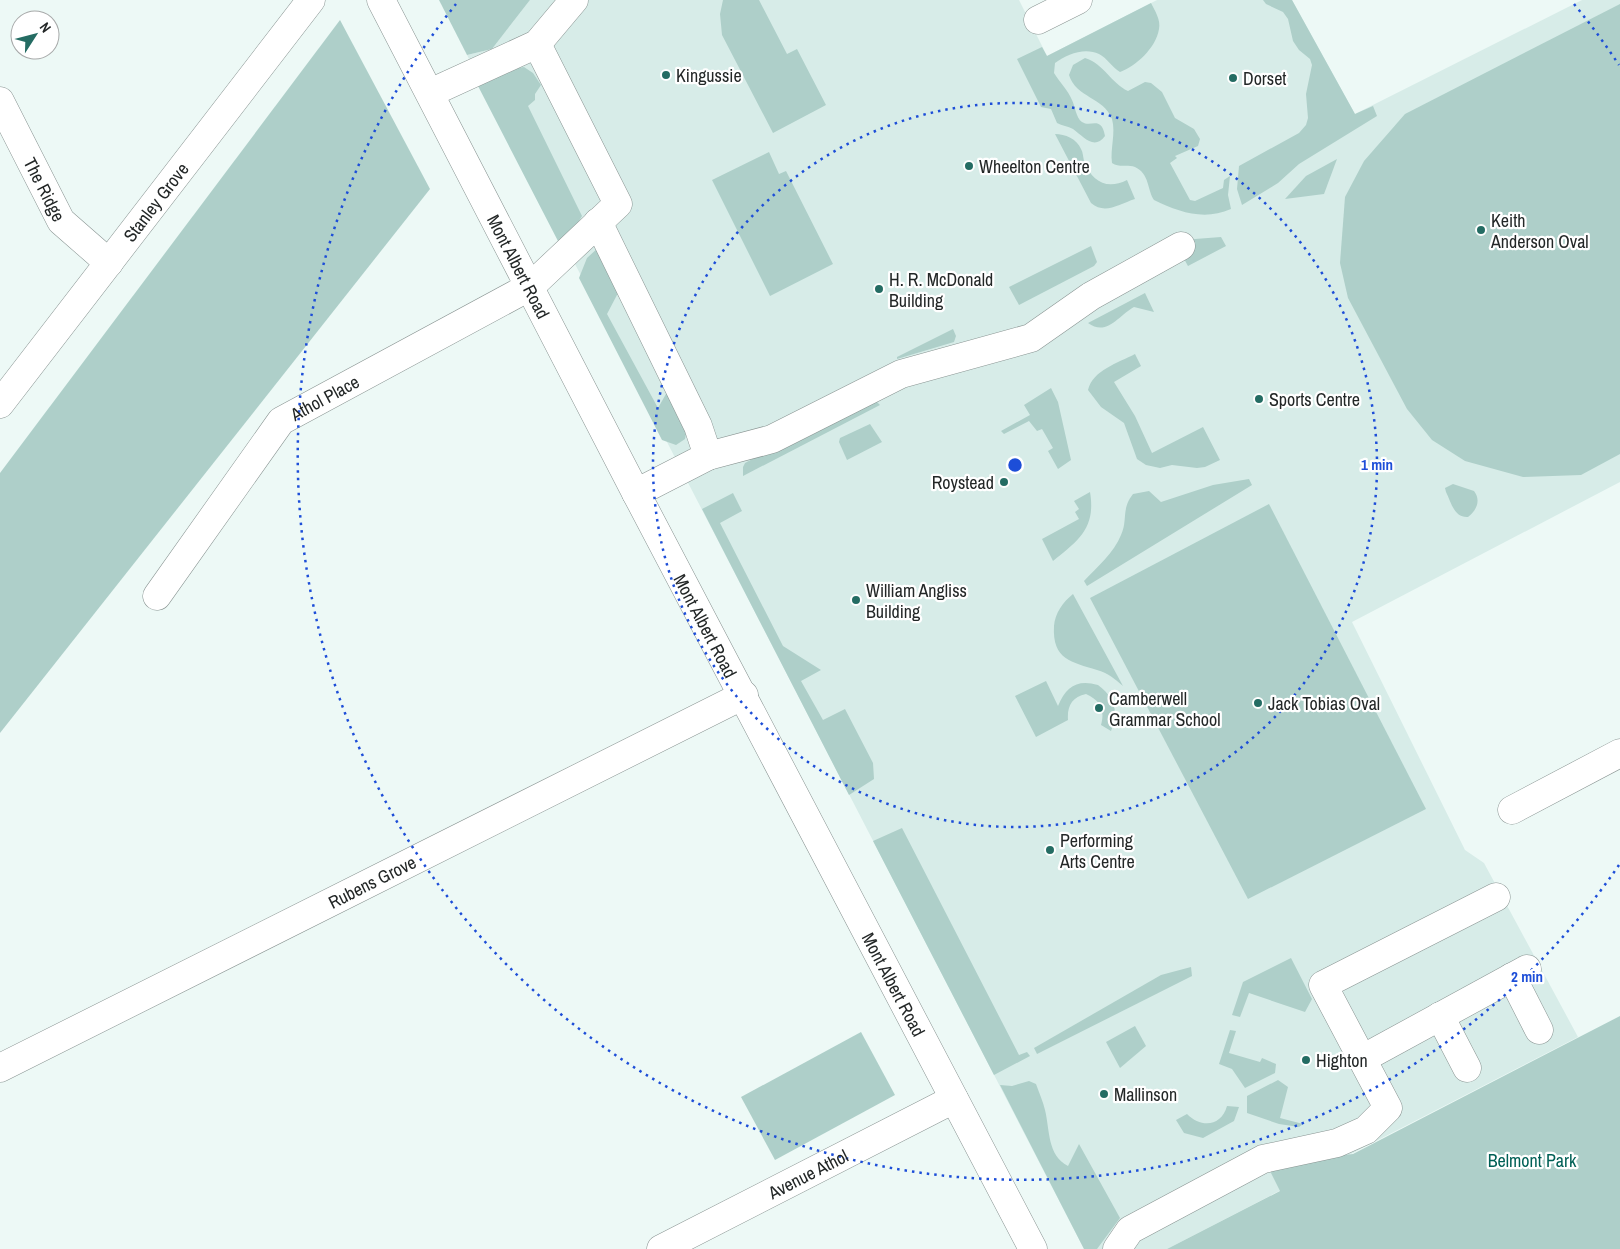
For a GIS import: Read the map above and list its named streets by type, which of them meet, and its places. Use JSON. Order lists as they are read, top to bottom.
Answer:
{
  "streets": {
    "street": [
      "The Ridge",
      "Stanley Grove",
      "Mont Albert Road",
      "Athol Place",
      "Rubens Grove",
      "Avenue Athol"
    ]
  },
  "crossings": [
    ["The Ridge", "Stanley Grove"],
    ["Mont Albert Road", "Athol Place"],
    ["Mont Albert Road", "Rubens Grove"],
    ["Mont Albert Road", "Avenue Athol"]
  ],
  "parks": ["Belmont Park"],
  "places": [
    "Kingussie",
    "Dorset",
    "Wheelton Centre",
    "Keith Anderson Oval",
    "H. R. McDonald Building",
    "Sports Centre",
    "Roystead",
    "William Angliss Building",
    "Jack Tobias Oval",
    "Camberwell Grammar School",
    "Performing Arts Centre",
    "Highton",
    "Mallinson"
  ],
  "north": "top right",
  "rings": ["1 min", "2 min"]
}
